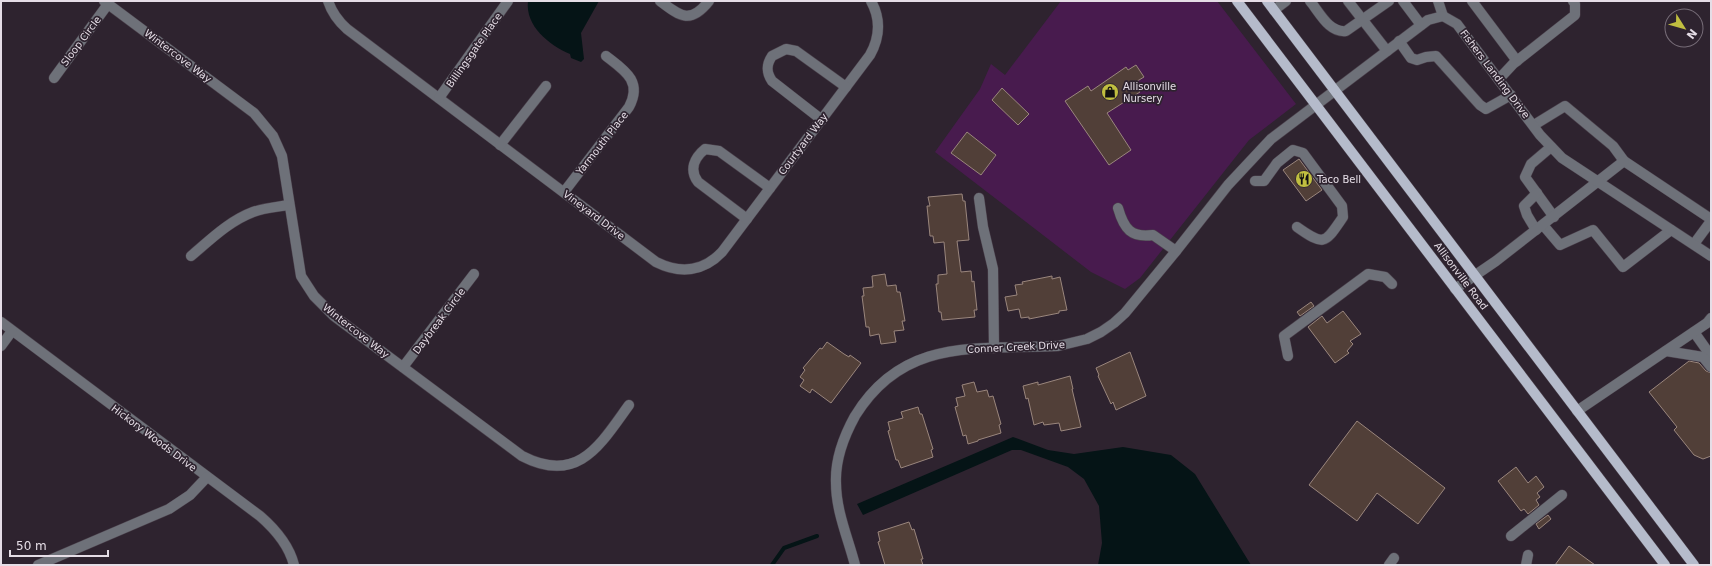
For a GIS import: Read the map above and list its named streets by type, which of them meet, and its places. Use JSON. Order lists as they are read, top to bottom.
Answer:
{
  "streets": {
    "main road": ["Allisonville Road"],
    "street": [
      "Sloop Circle",
      "Billingsgate Place",
      "Wintercove Way",
      "Fishers Landing Drive",
      "Yarmouth Place",
      "Courtyard Way",
      "Vineyard Drive",
      "Daybreak Circle",
      "Conner Creek Drive",
      "Hickory Woods Drive"
    ]
  },
  "crossings": [
    ["Sloop Circle", "Wintercove Way"],
    ["Billingsgate Place", "Vineyard Drive"],
    ["Wintercove Way", "Daybreak Circle"],
    ["Yarmouth Place", "Vineyard Drive"],
    ["Courtyard Way", "Vineyard Drive"],
    ["Allisonville Road", "Conner Creek Drive"]
  ],
  "places": {
    "shop": ["Allisonville Nursery"],
    "restaurant": ["Taco Bell"]
  },
  "scale_bar": "50 m",
  "north": "bottom right"
}
